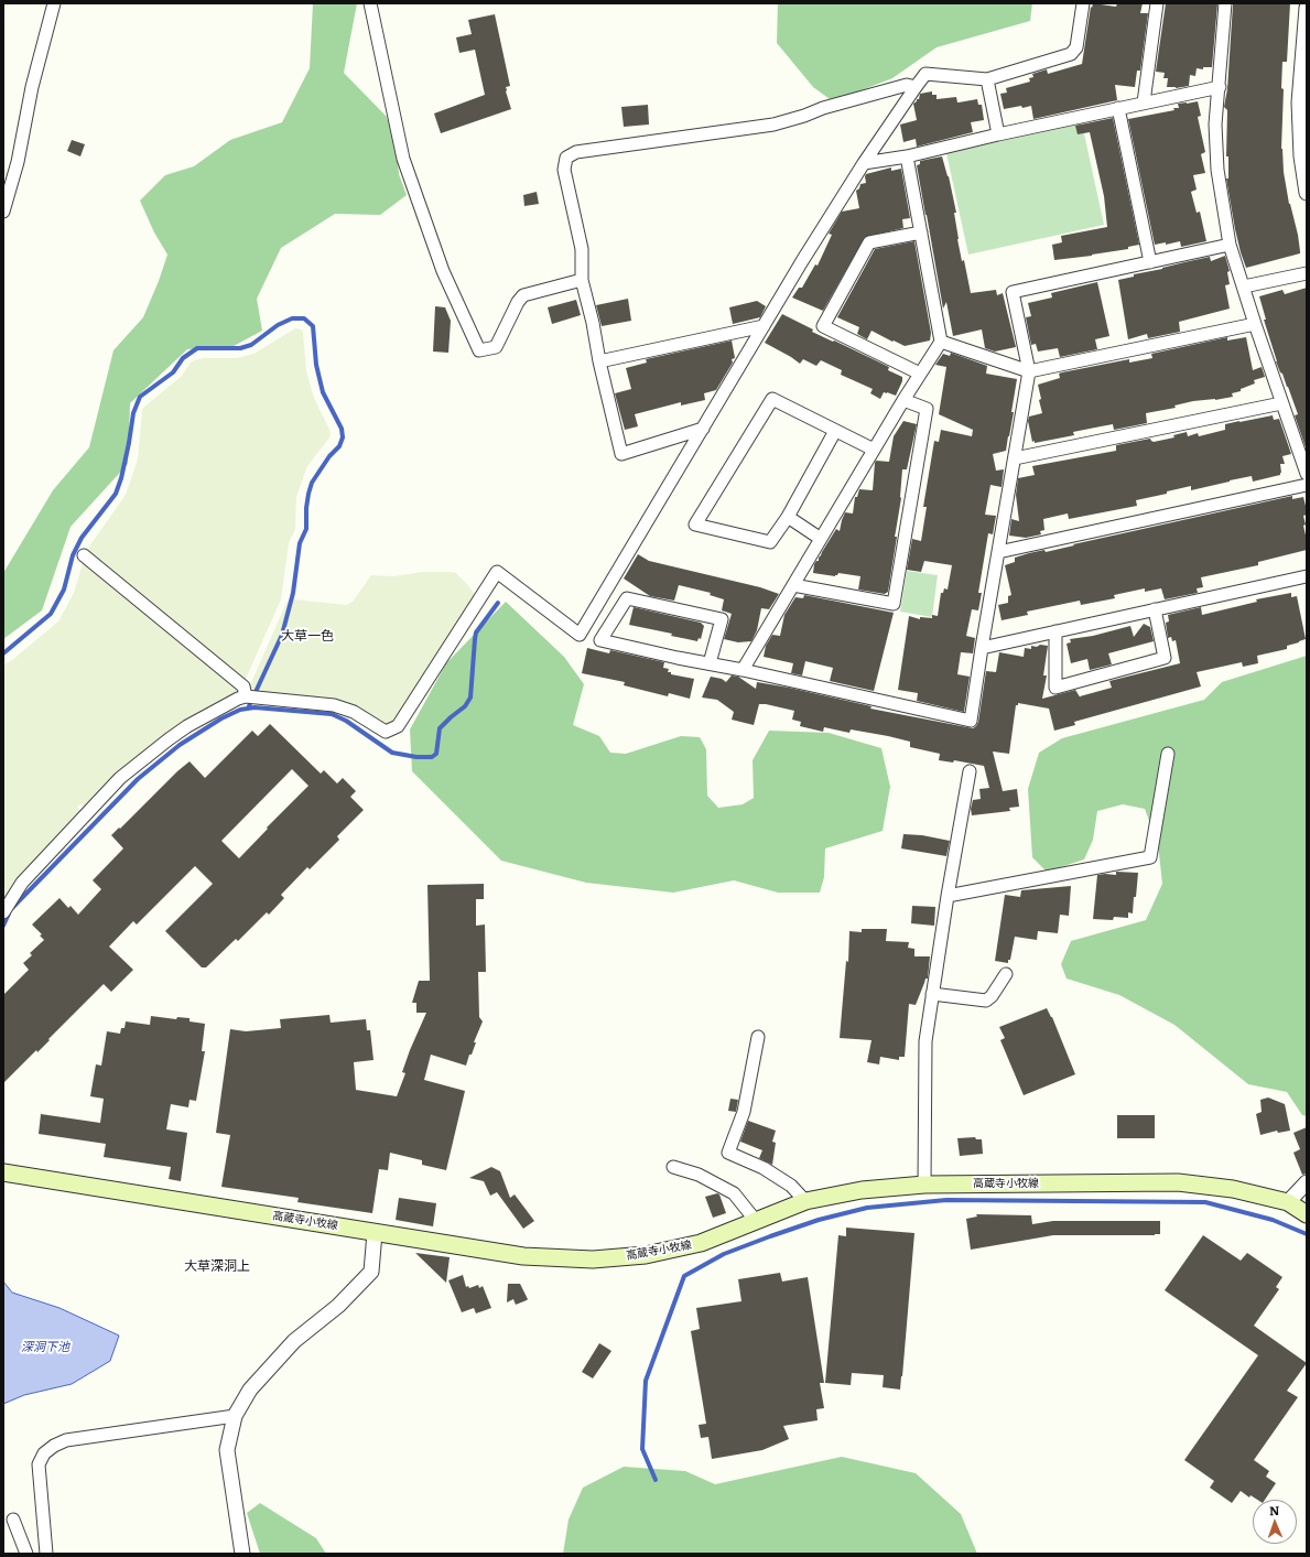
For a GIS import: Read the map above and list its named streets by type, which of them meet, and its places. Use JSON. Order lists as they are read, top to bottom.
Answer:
{
  "streets": {
    "main road": ["高蔵寺小牧線"]
  },
  "districts": ["大草一色", "大草深洞上"],
  "water": ["深洞下池"],
  "north": "top"
}
